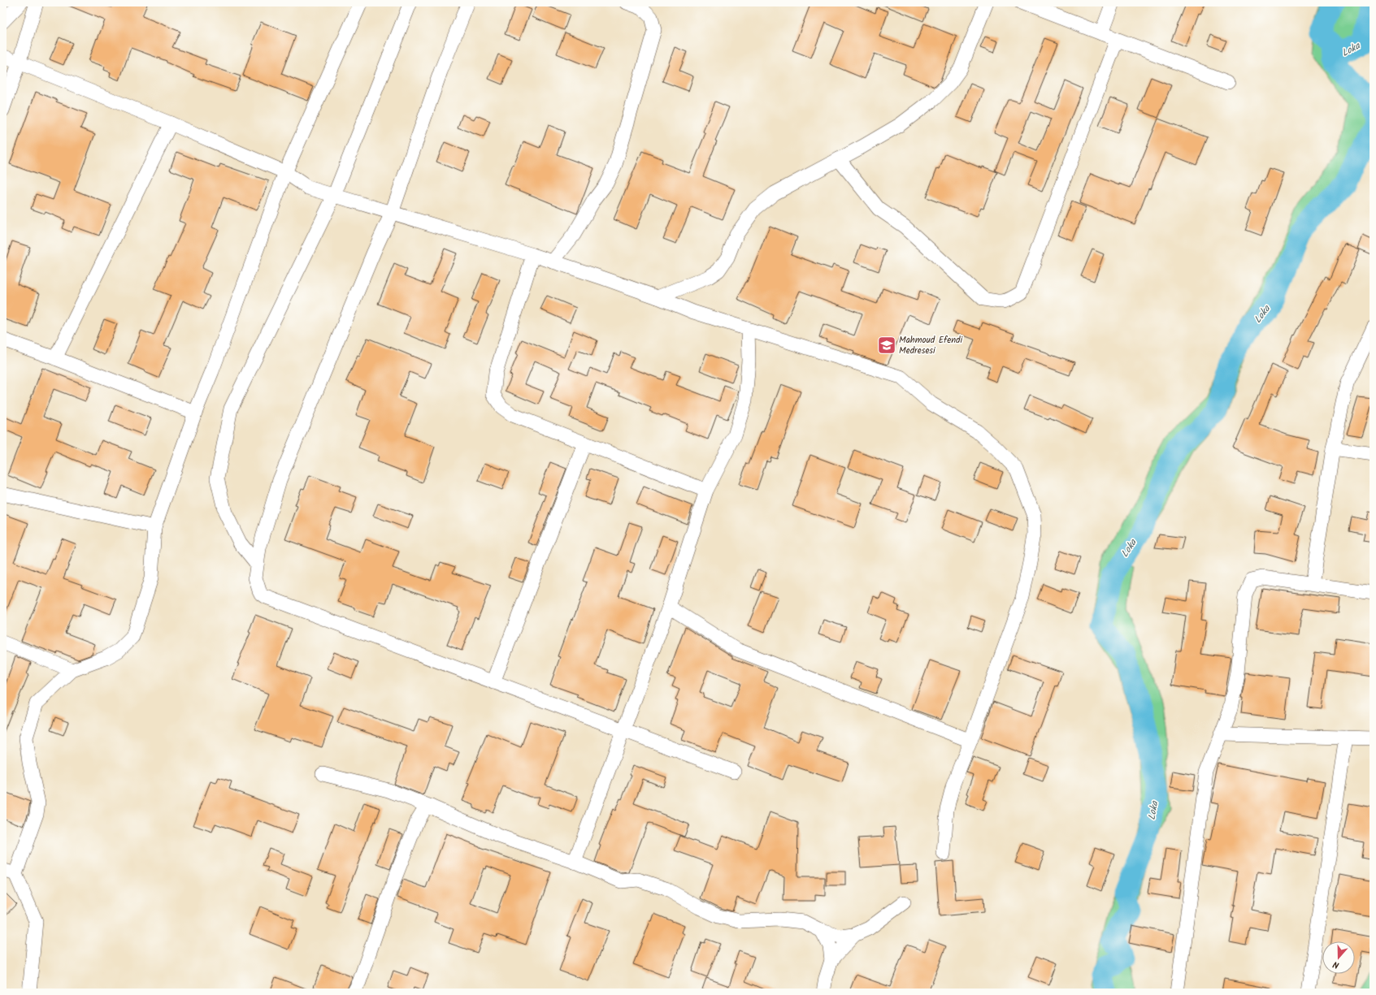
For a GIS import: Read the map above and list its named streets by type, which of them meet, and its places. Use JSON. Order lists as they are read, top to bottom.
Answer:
{
  "water": ["Loka"],
  "places": {
    "school or university": ["Mahmoud Efendi Medresesi"]
  },
  "north": "bottom"
}
